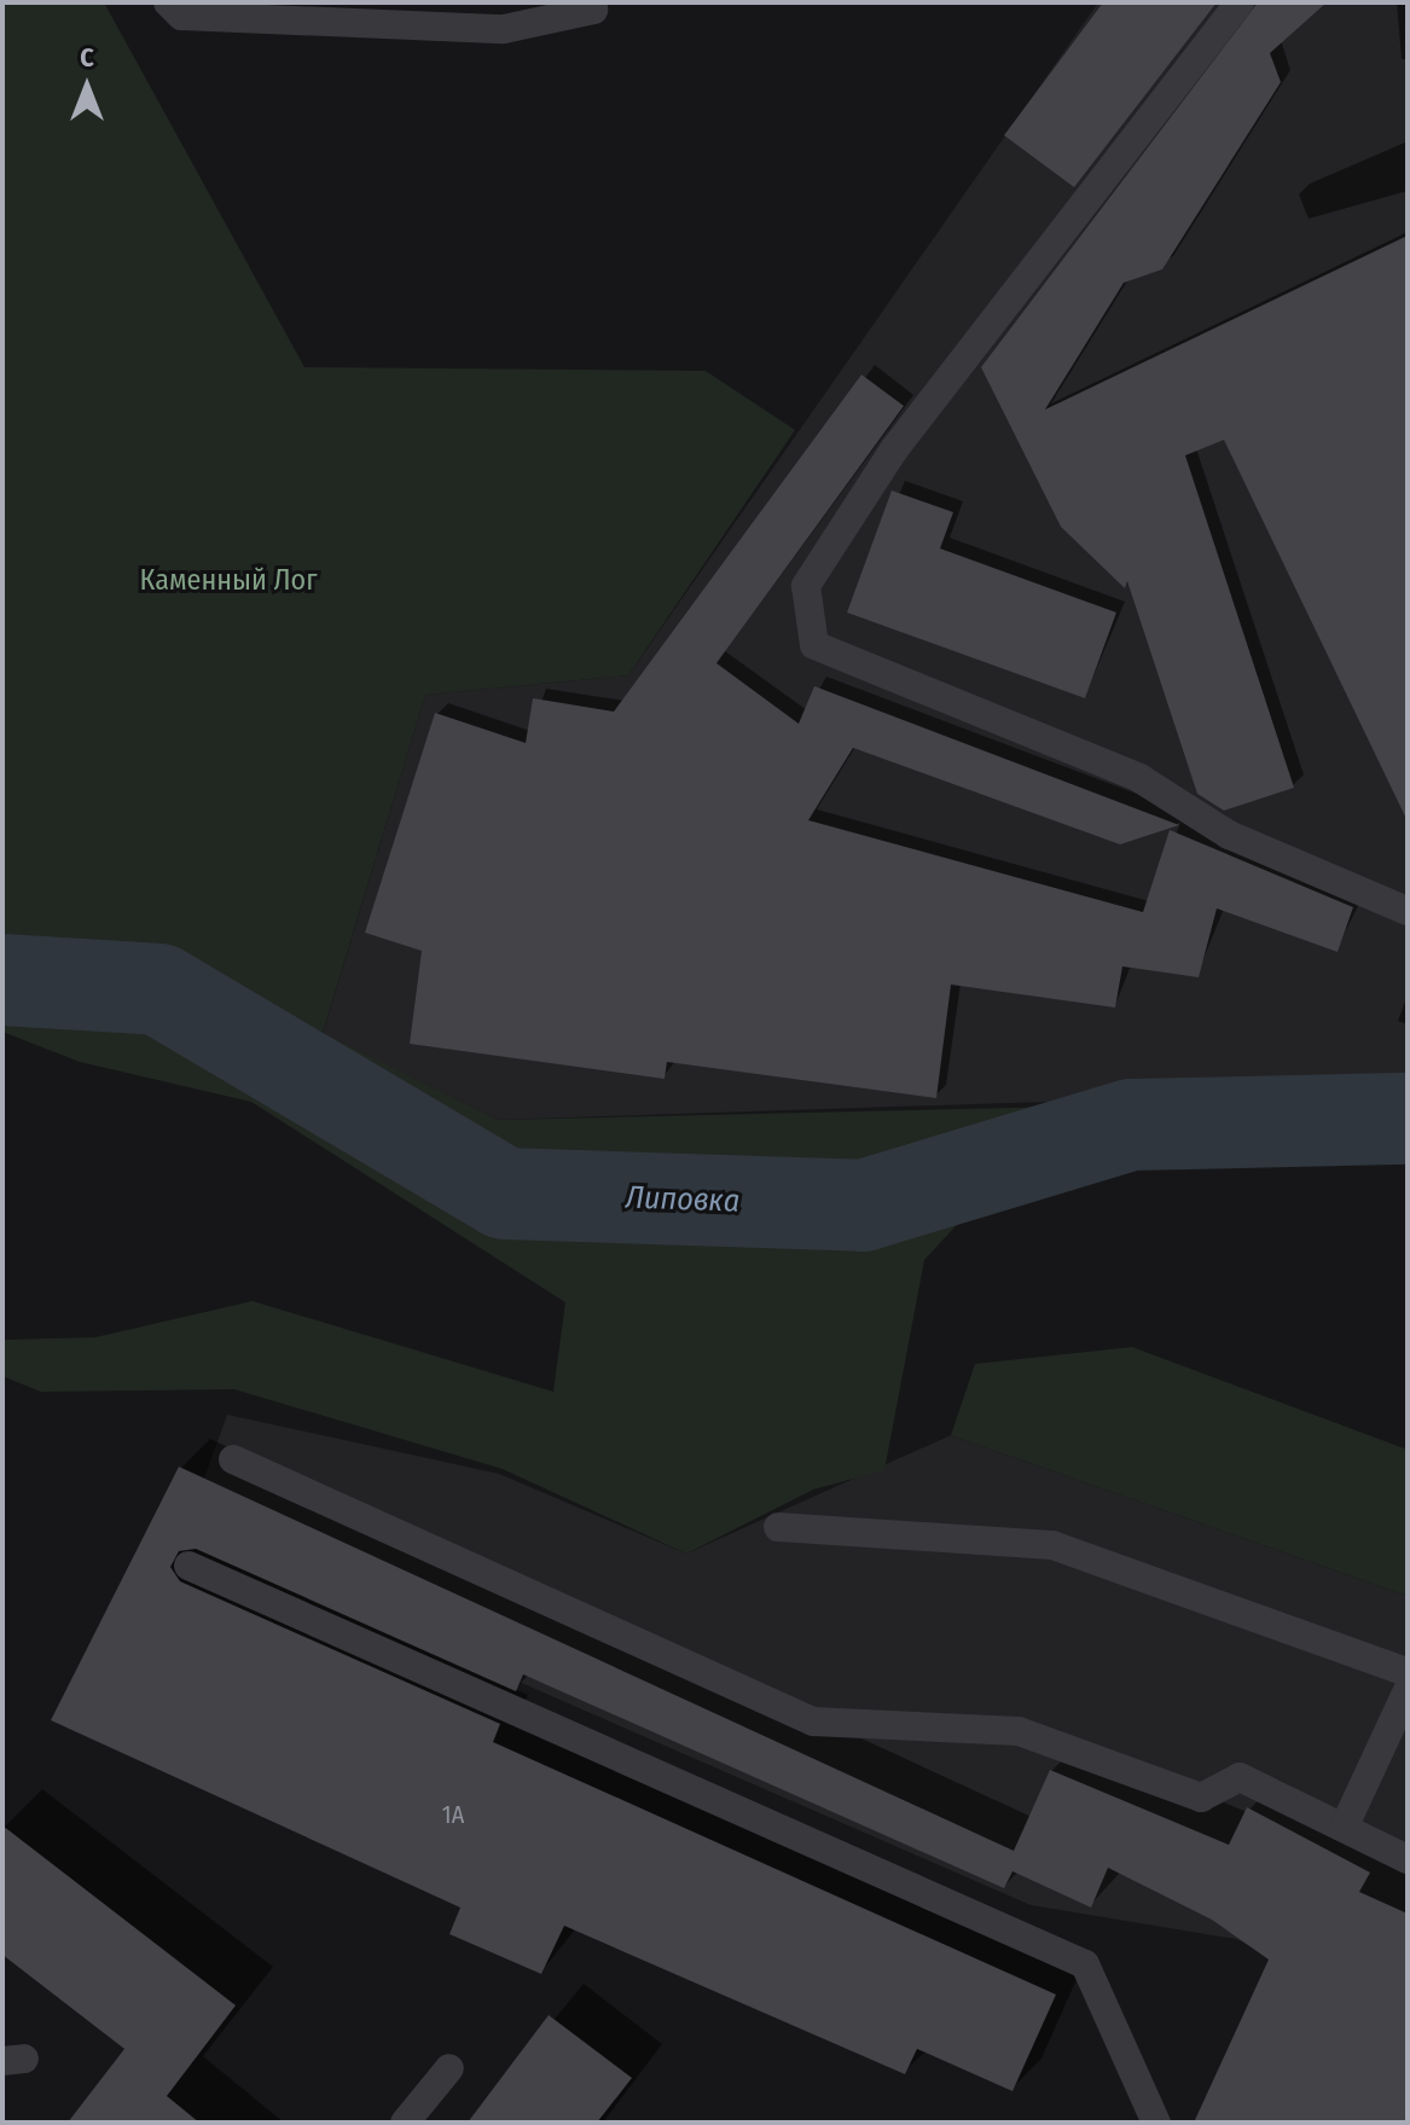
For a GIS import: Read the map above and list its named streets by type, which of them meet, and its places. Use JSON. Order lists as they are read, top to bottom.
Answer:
{
  "water": ["Липовка"],
  "parks": ["Каменный Лог"],
  "house_numbers": ["1А"],
  "north": "top"
}
